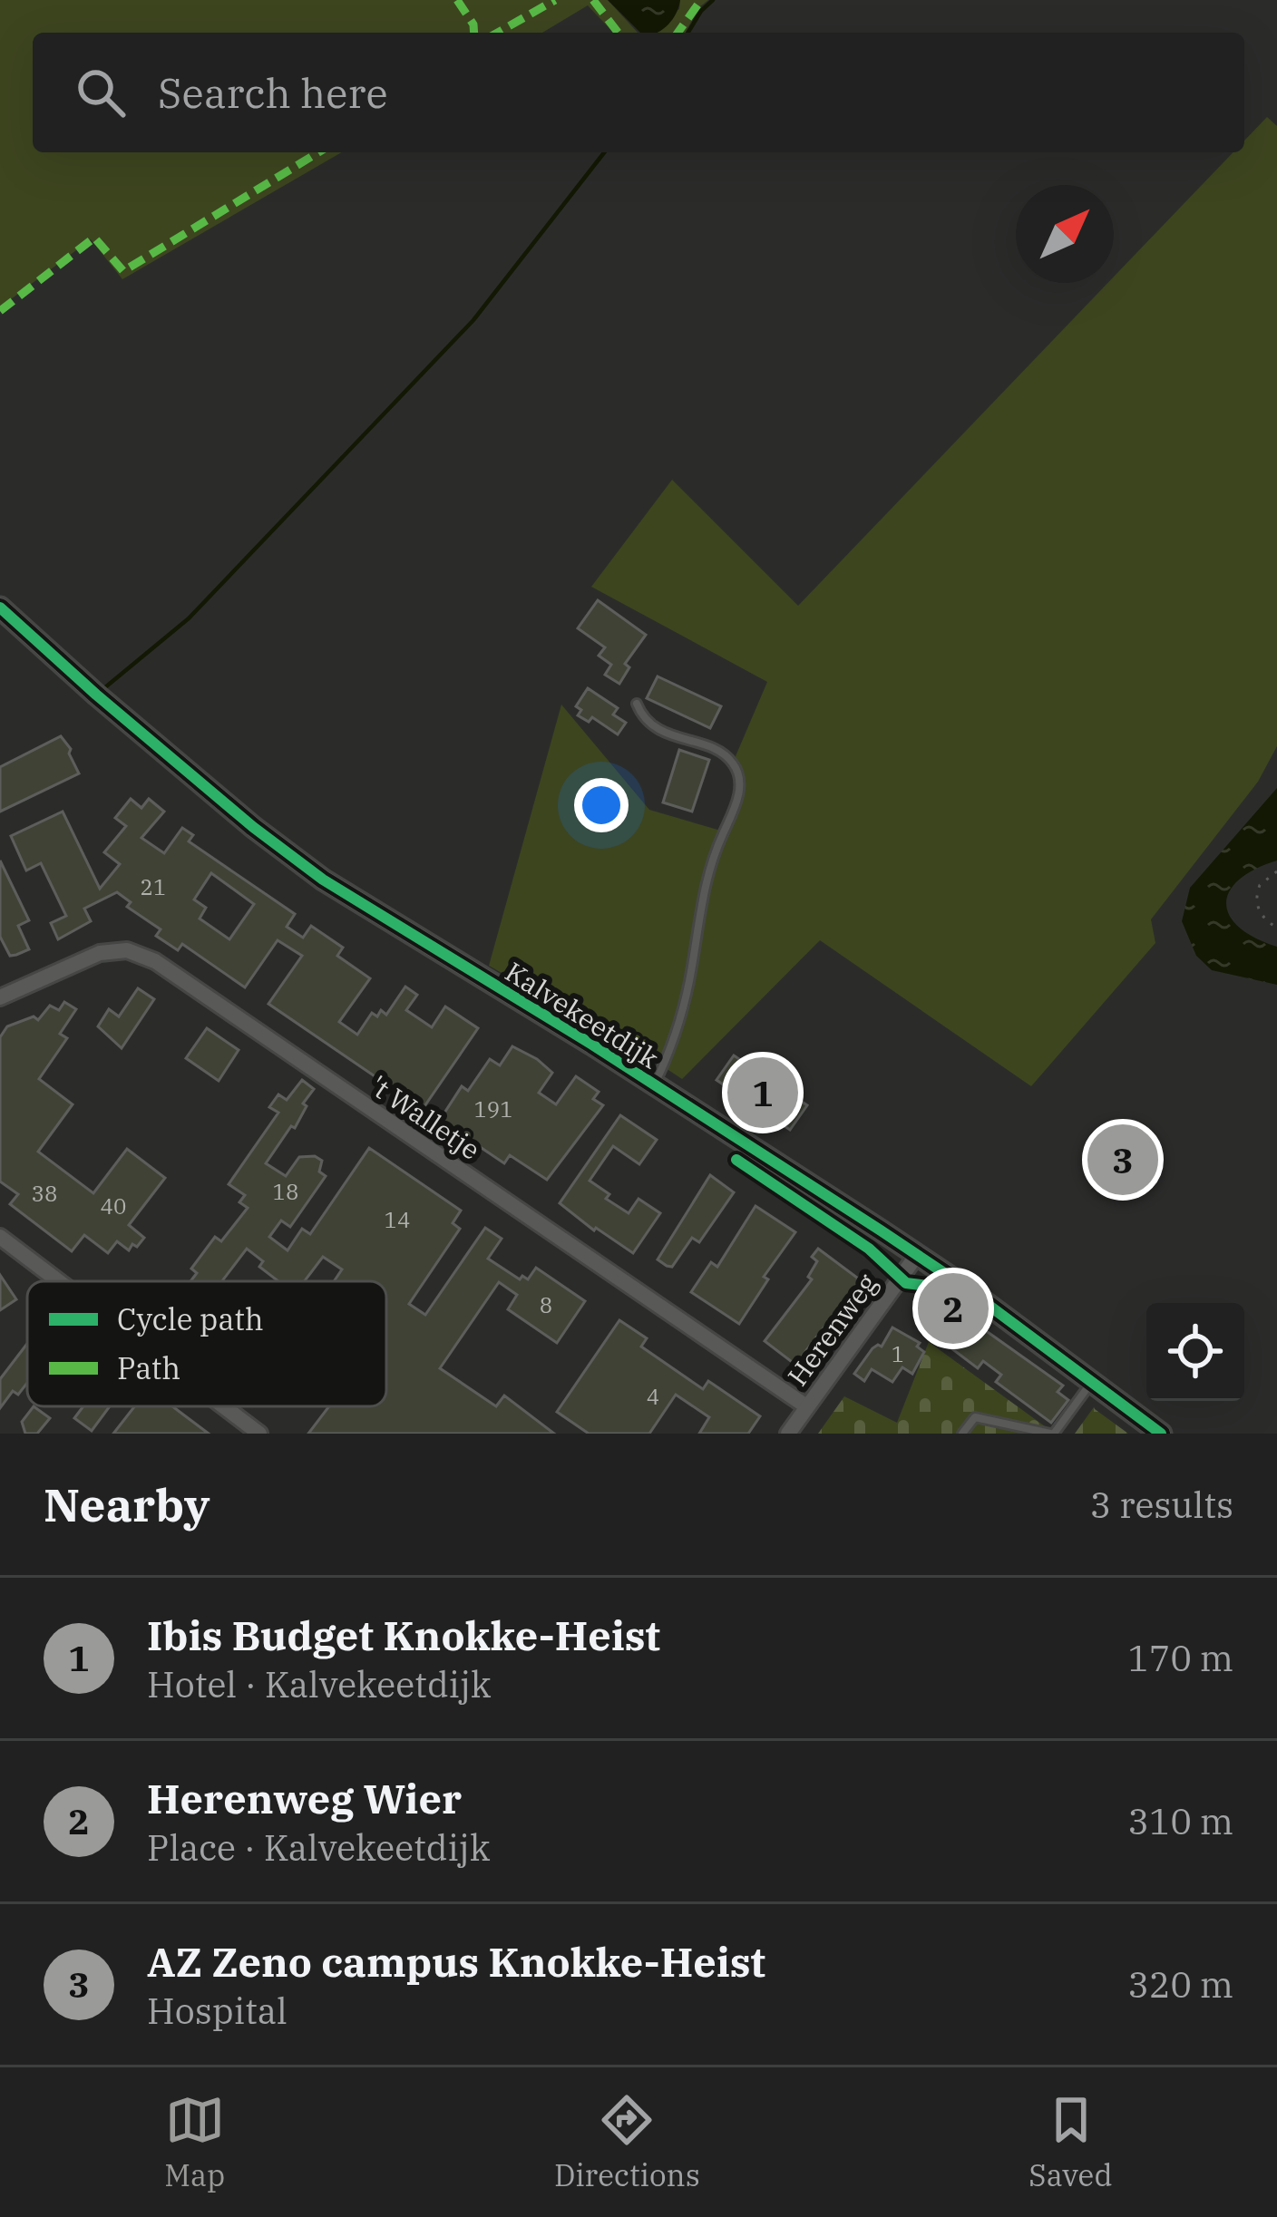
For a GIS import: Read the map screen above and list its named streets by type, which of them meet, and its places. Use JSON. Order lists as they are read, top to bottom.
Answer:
{
  "streets": {
    "street": ["Kalvekeetdijk", "'t Walletje", "Herenweg"]
  },
  "crossings": [
    ["Kalvekeetdijk", "Herenweg"],
    ["'t Walletje", "Herenweg"]
  ],
  "house_numbers": [
    "21",
    "191",
    "18",
    "38",
    "40",
    "14",
    "8",
    "1",
    "4"
  ],
  "legend": ["Cycle path", "Path"],
  "north": "top right",
  "page": {
    "search": "Search here",
    "pins": ["1", "3", "2"],
    "heading": ["Nearby", "3 results"],
    "list": [
      {
        "mark": "1",
        "name": "Ibis Budget Knokke-Heist",
        "note": "Hotel · Kalvekeetdijk",
        "value": "170 m"
      },
      {
        "mark": "2",
        "name": "Herenweg Wier",
        "note": "Place · Kalvekeetdijk",
        "value": "310 m"
      },
      {
        "mark": "3",
        "name": "AZ Zeno campus Knokke-Heist",
        "note": "Hospital",
        "value": "320 m"
      }
    ],
    "nav": ["Map", "Directions", "Saved"]
  }
}
